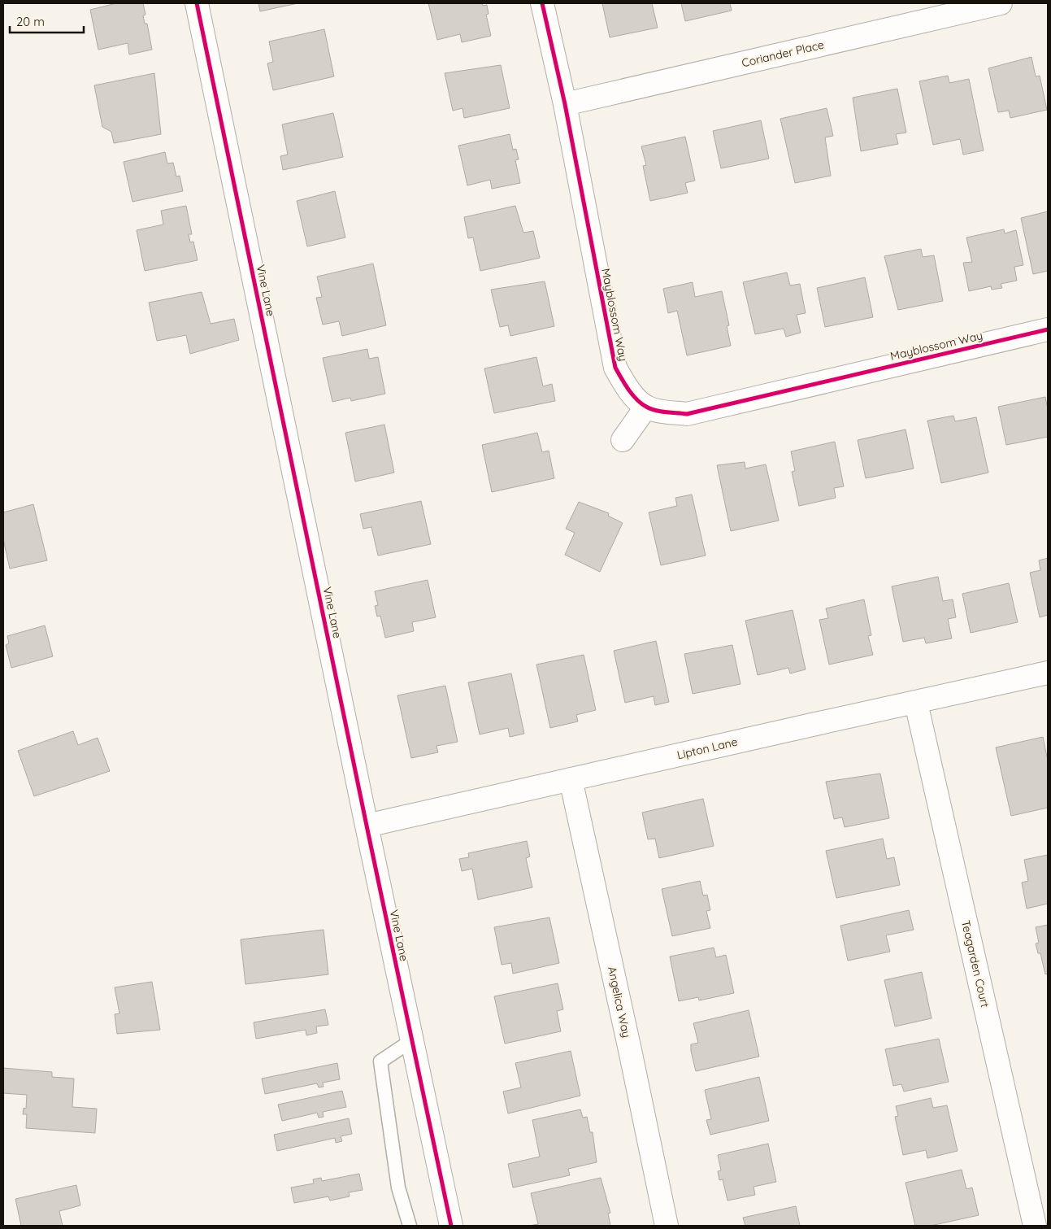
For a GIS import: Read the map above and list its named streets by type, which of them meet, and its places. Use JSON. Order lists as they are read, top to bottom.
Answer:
{
  "streets": {
    "street": [
      "Coriander Place",
      "Vine Lane",
      "Mayblossom Way",
      "Lipton Lane",
      "Teagarden Court",
      "Angelica Way"
    ]
  },
  "crossings": [
    ["Coriander Place", "Mayblossom Way"],
    ["Vine Lane", "Lipton Lane"],
    ["Lipton Lane", "Teagarden Court"],
    ["Lipton Lane", "Angelica Way"]
  ],
  "scale_bar": "20 m"
}
